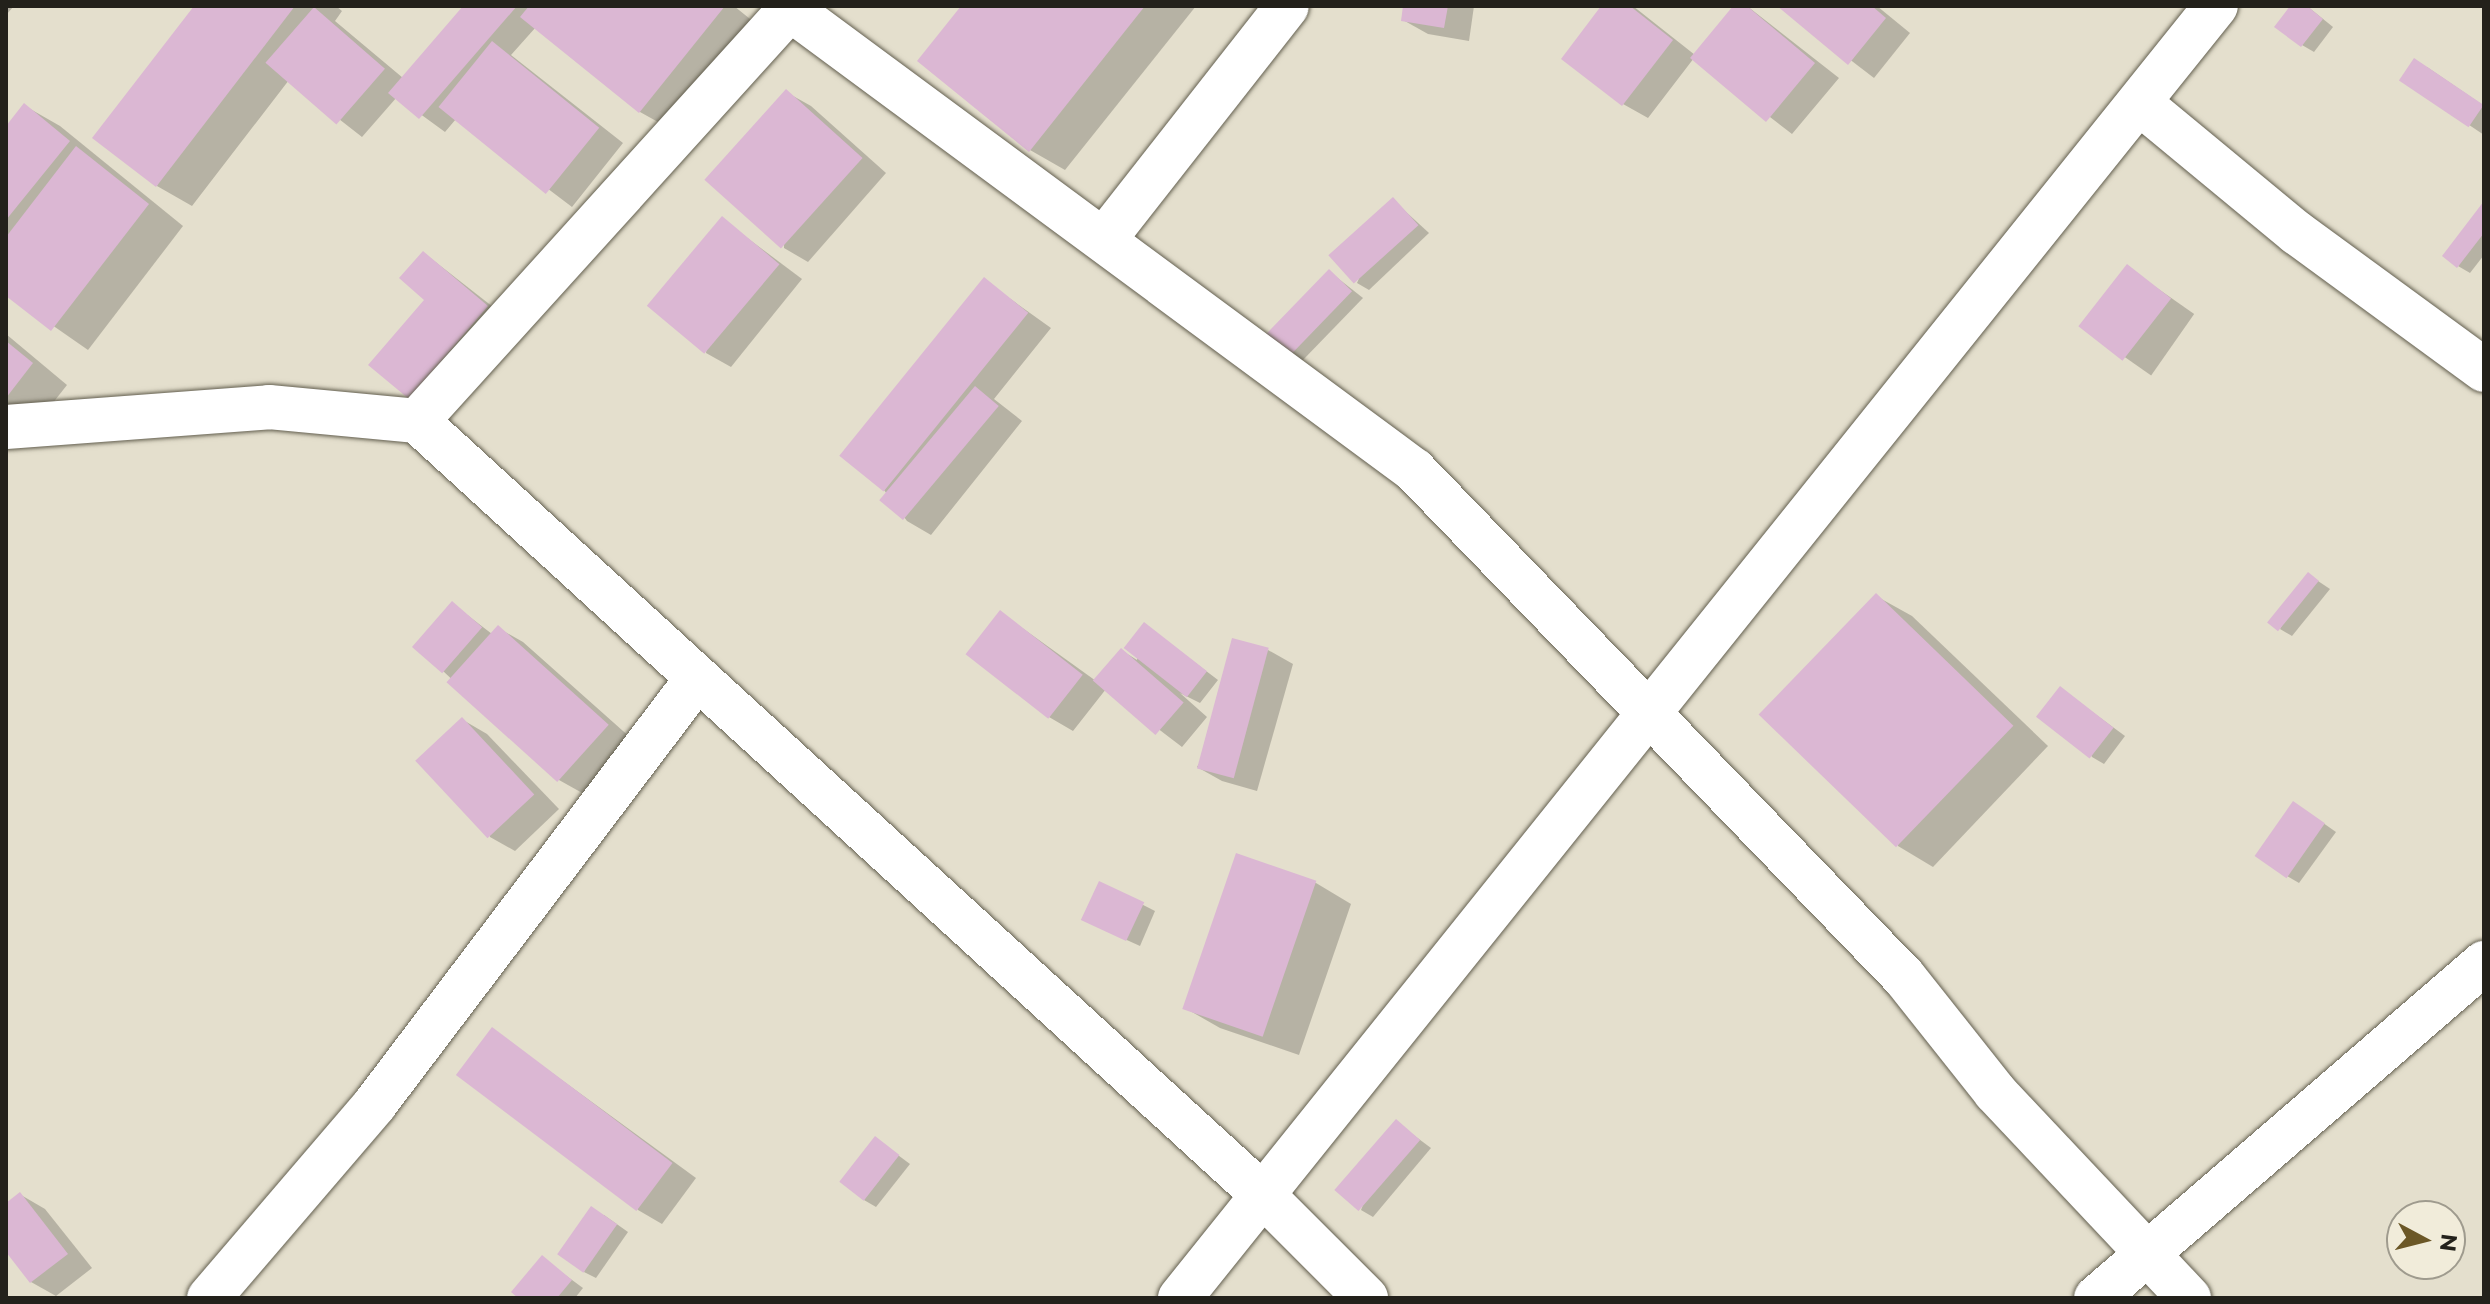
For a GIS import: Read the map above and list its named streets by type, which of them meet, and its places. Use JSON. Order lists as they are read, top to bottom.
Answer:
{
  "north": "right"
}
